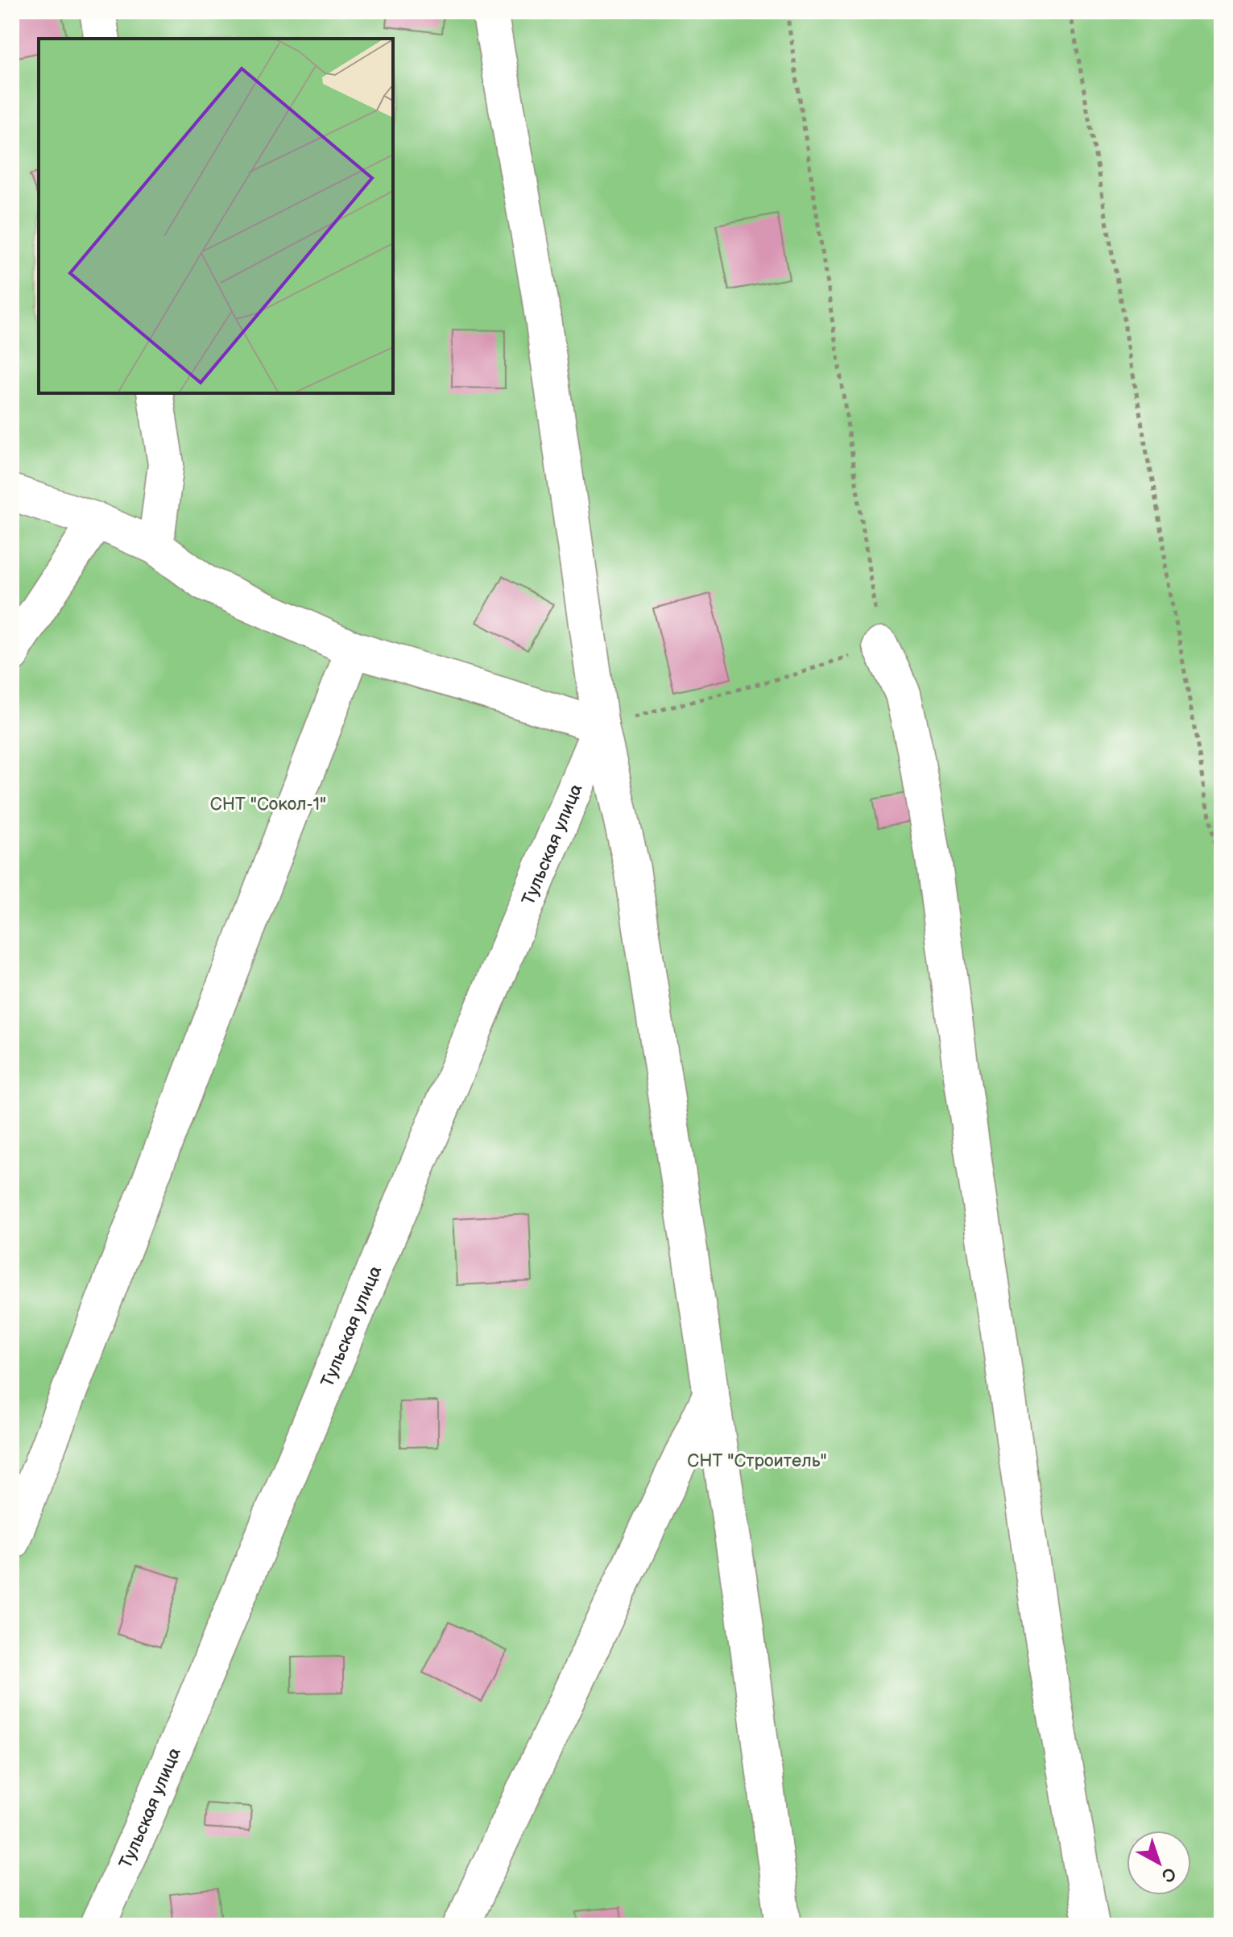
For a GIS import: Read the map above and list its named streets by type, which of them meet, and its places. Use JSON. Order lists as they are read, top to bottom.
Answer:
{
  "streets": {
    "street": ["Тульская улица"]
  },
  "parks": ["СНТ \"Сокол-1\"", "СНТ \"Строитель\""],
  "north": "bottom right"
}
